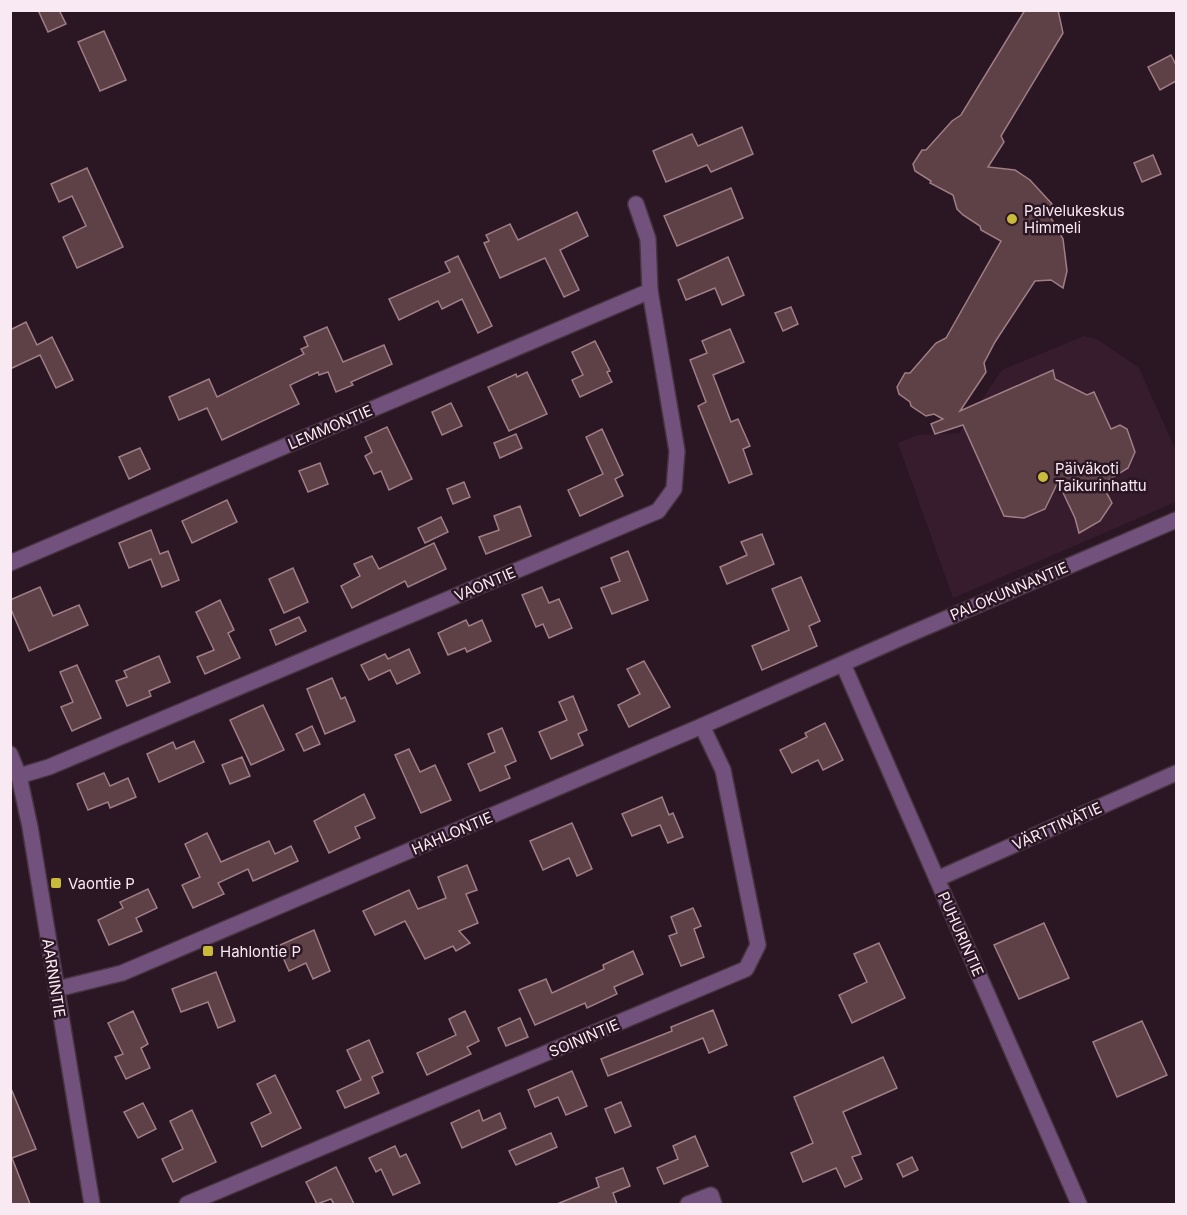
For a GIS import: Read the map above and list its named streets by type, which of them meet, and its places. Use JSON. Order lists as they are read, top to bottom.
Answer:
{
  "streets": {
    "street": [
      "LEMMONTIE",
      "VAONTIE",
      "PALOKUNNANTIE",
      "VÄRTTINÄTIE",
      "HAHLONTIE",
      "PUHURINTIE",
      "AARNINTIE",
      "SOININTIE"
    ]
  },
  "crossings": [
    ["LEMMONTIE", "VAONTIE"],
    ["VAONTIE", "AARNINTIE"],
    ["PALOKUNNANTIE", "HAHLONTIE"],
    ["PALOKUNNANTIE", "PUHURINTIE"],
    ["VÄRTTINÄTIE", "PUHURINTIE"],
    ["HAHLONTIE", "PUHURINTIE"],
    ["HAHLONTIE", "AARNINTIE"],
    ["HAHLONTIE", "SOININTIE"]
  ],
  "places": {
    "other": ["Palvelukeskus Himmeli", "Päiväkoti Taikurinhattu"],
    "transit": ["Vaontie P", "Hahlontie P"]
  }
}
